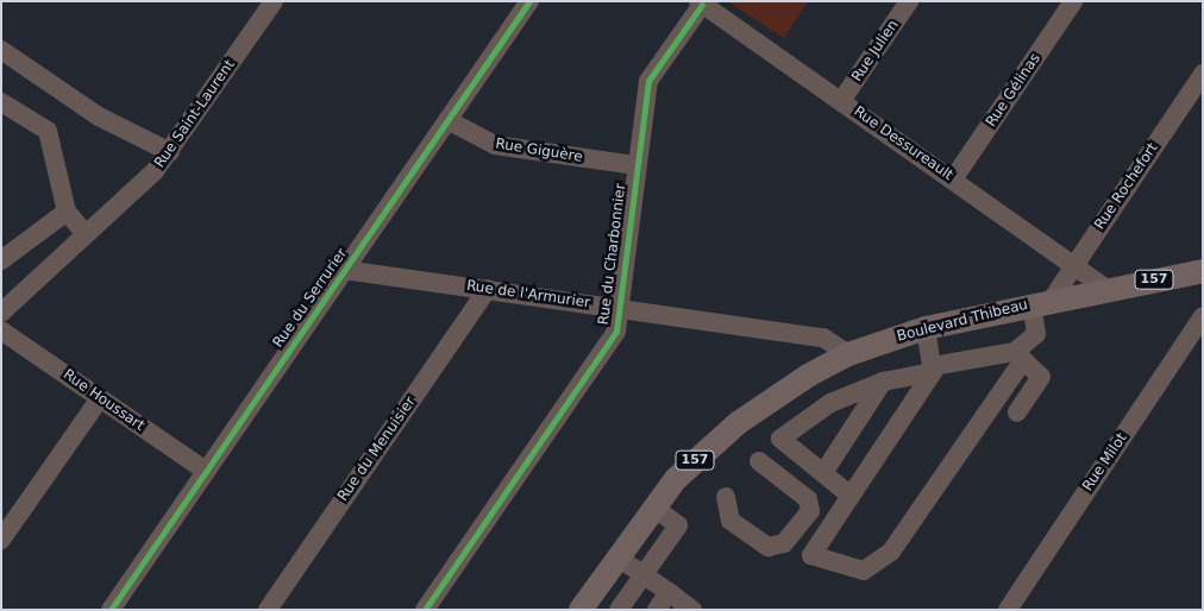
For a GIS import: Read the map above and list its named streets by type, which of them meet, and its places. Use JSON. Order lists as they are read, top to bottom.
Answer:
{
  "streets": {
    "main road": ["157", "Boulevard Thibeau"],
    "street": [
      "Rue Julien",
      "Rue Gélinas",
      "Rue Saint-Laurent",
      "Rue Dessureault",
      "Rue Giguère",
      "Rue Rochefort",
      "Rue du Charbonnier",
      "Rue de l'Armurier",
      "Rue du Serrurier",
      "Rue Houssart",
      "Rue du Menuisier",
      "Rue Milot"
    ]
  },
  "crossings": [
    ["Rue Julien", "Rue Dessureault"],
    ["Rue Gélinas", "Rue Dessureault"],
    ["Rue Dessureault", "Rue Rochefort"],
    ["Rue Dessureault", "Rue du Charbonnier"],
    ["Rue Dessureault", "Boulevard Thibeau"],
    ["Rue Giguère", "Rue du Charbonnier"],
    ["Rue Giguère", "Rue du Serrurier"],
    ["Rue Rochefort", "Boulevard Thibeau"],
    ["Rue du Charbonnier", "Rue de l'Armurier"],
    ["Rue de l'Armurier", "Rue du Serrurier"],
    ["Rue de l'Armurier", "Boulevard Thibeau"],
    ["Rue de l'Armurier", "Rue du Menuisier"],
    ["Rue du Serrurier", "Rue Houssart"]
  ]
}
